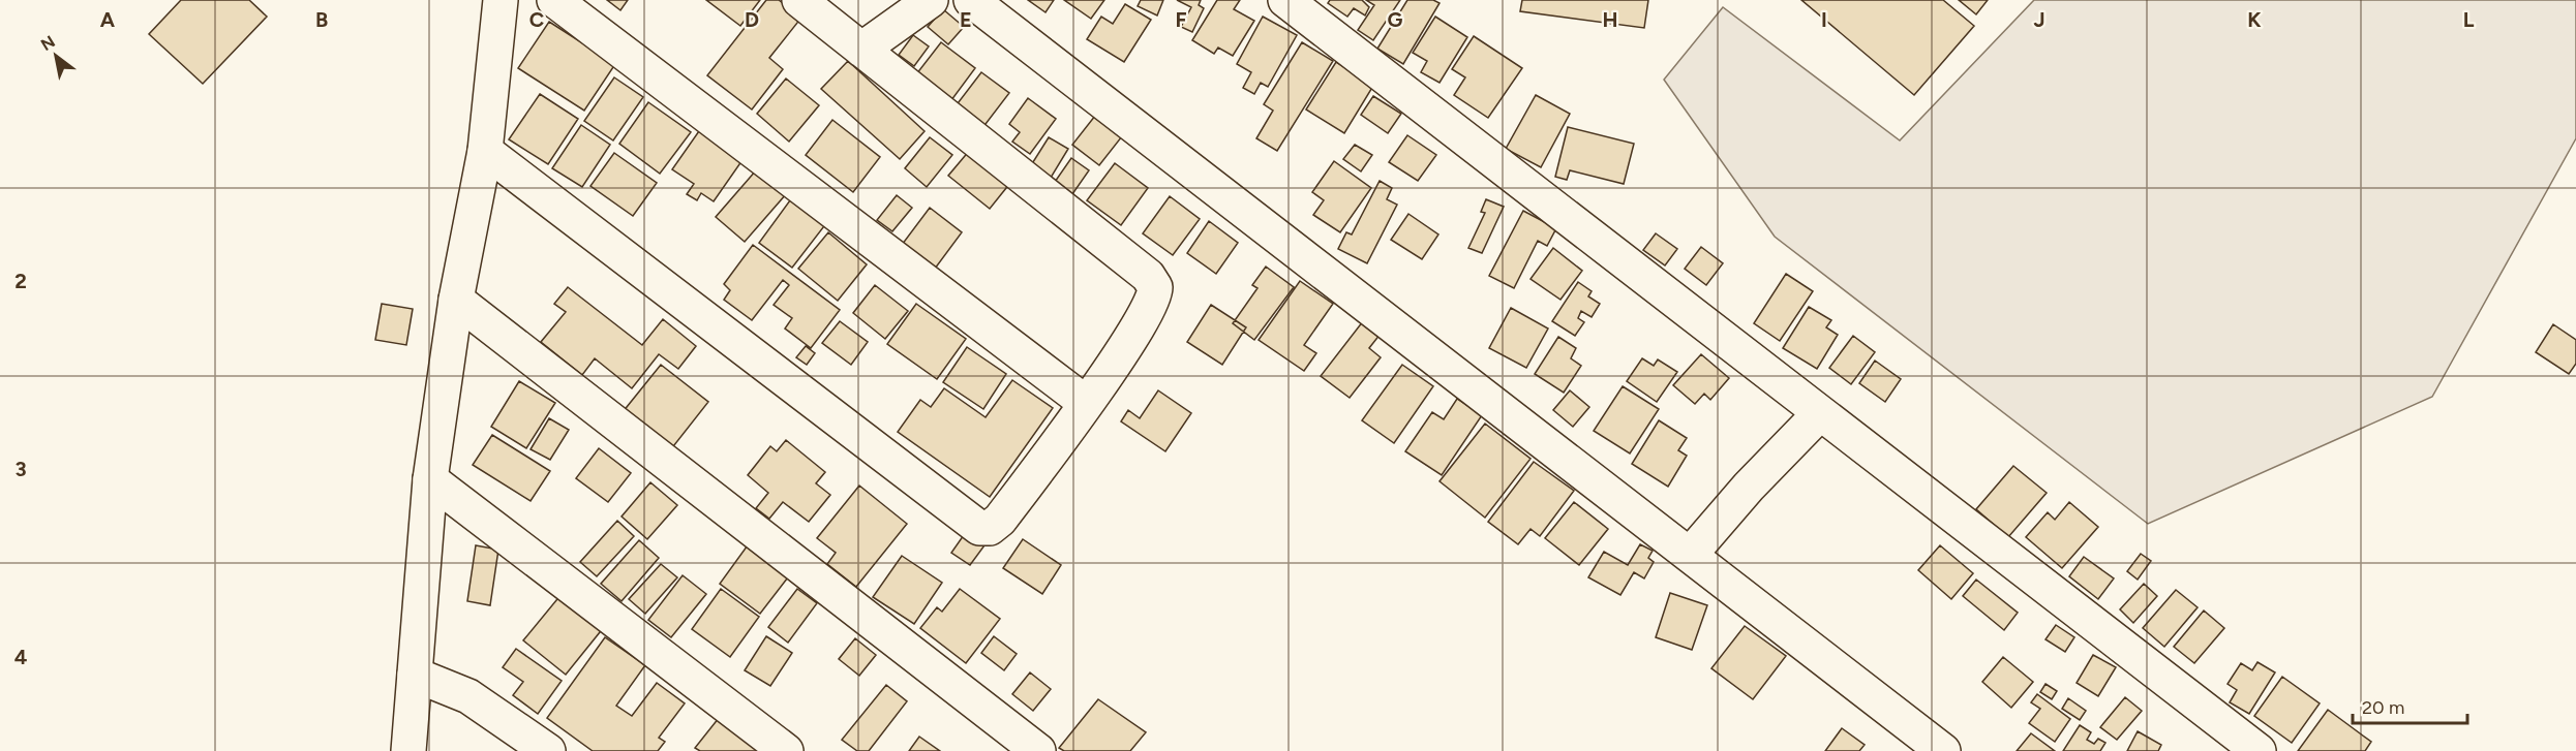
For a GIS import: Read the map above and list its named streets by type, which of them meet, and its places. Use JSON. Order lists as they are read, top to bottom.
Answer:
{
  "scale_bar": "20 m",
  "north": "top left",
  "grid": {
    "columns": [
      "A",
      "B",
      "C",
      "D",
      "E",
      "F",
      "G",
      "H",
      "I",
      "J",
      "K",
      "L"
    ],
    "rows": ["2", "3", "4"]
  }
}
